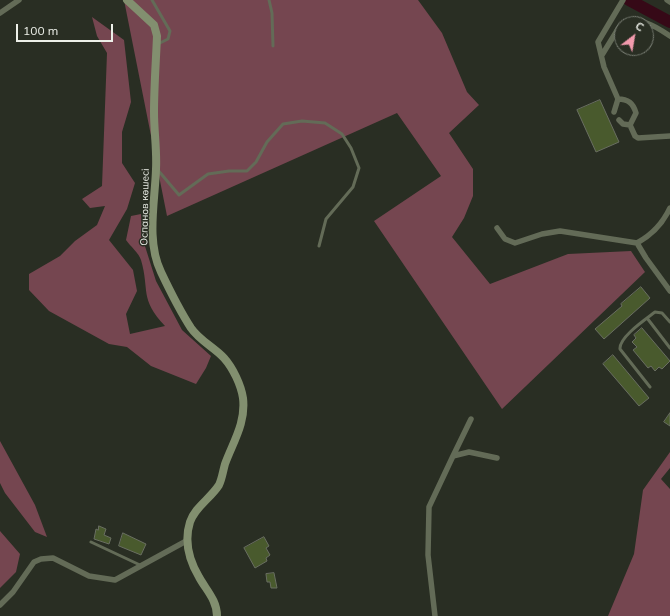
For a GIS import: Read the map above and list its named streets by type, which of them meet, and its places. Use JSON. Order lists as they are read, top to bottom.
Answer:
{
  "streets": {
    "street": ["Оспанов көшесі"]
  },
  "scale_bar": "100 m",
  "north": "top right"
}
